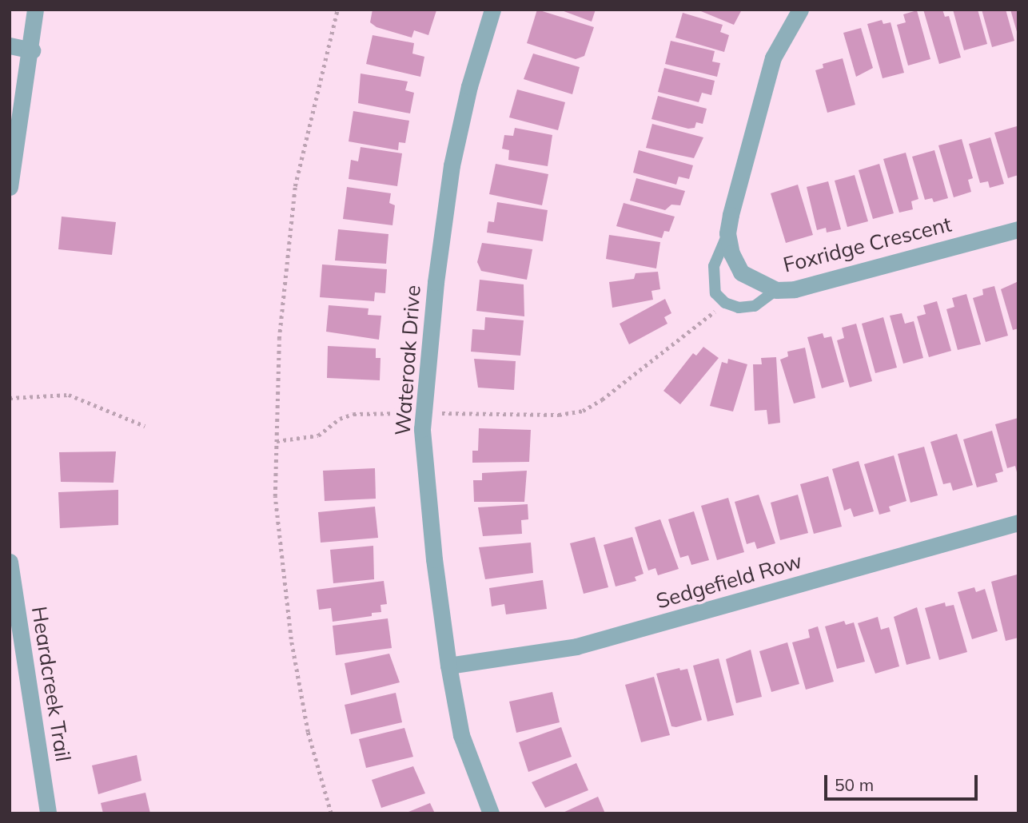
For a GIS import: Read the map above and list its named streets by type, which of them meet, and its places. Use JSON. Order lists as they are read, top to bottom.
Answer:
{
  "streets": {
    "street": [
      "Foxridge Crescent",
      "Wateroak Drive",
      "Sedgefield Row",
      "Heardcreek Trail"
    ]
  },
  "crossings": [
    ["Wateroak Drive", "Sedgefield Row"]
  ],
  "scale_bar": "50 m"
}
